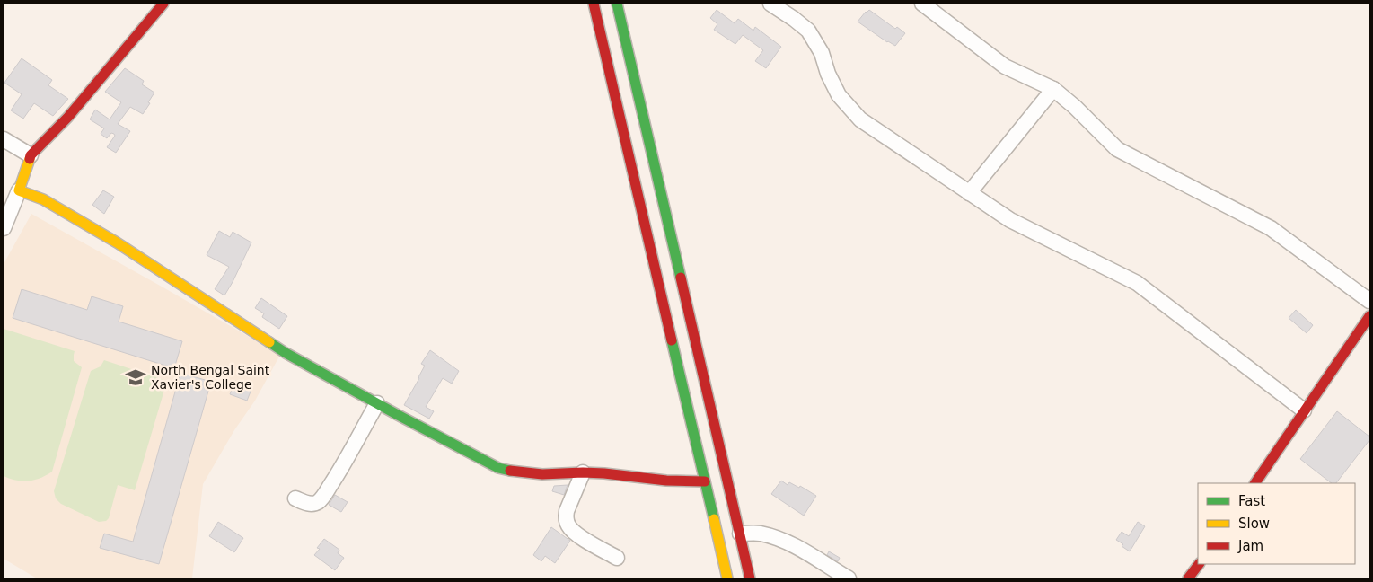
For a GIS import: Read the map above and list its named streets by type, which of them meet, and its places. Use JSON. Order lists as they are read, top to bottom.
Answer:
{
  "places": {
    "school or university": ["North Bengal Saint Xavier's College"]
  },
  "legend": ["Fast", "Slow", "Jam"]
}
